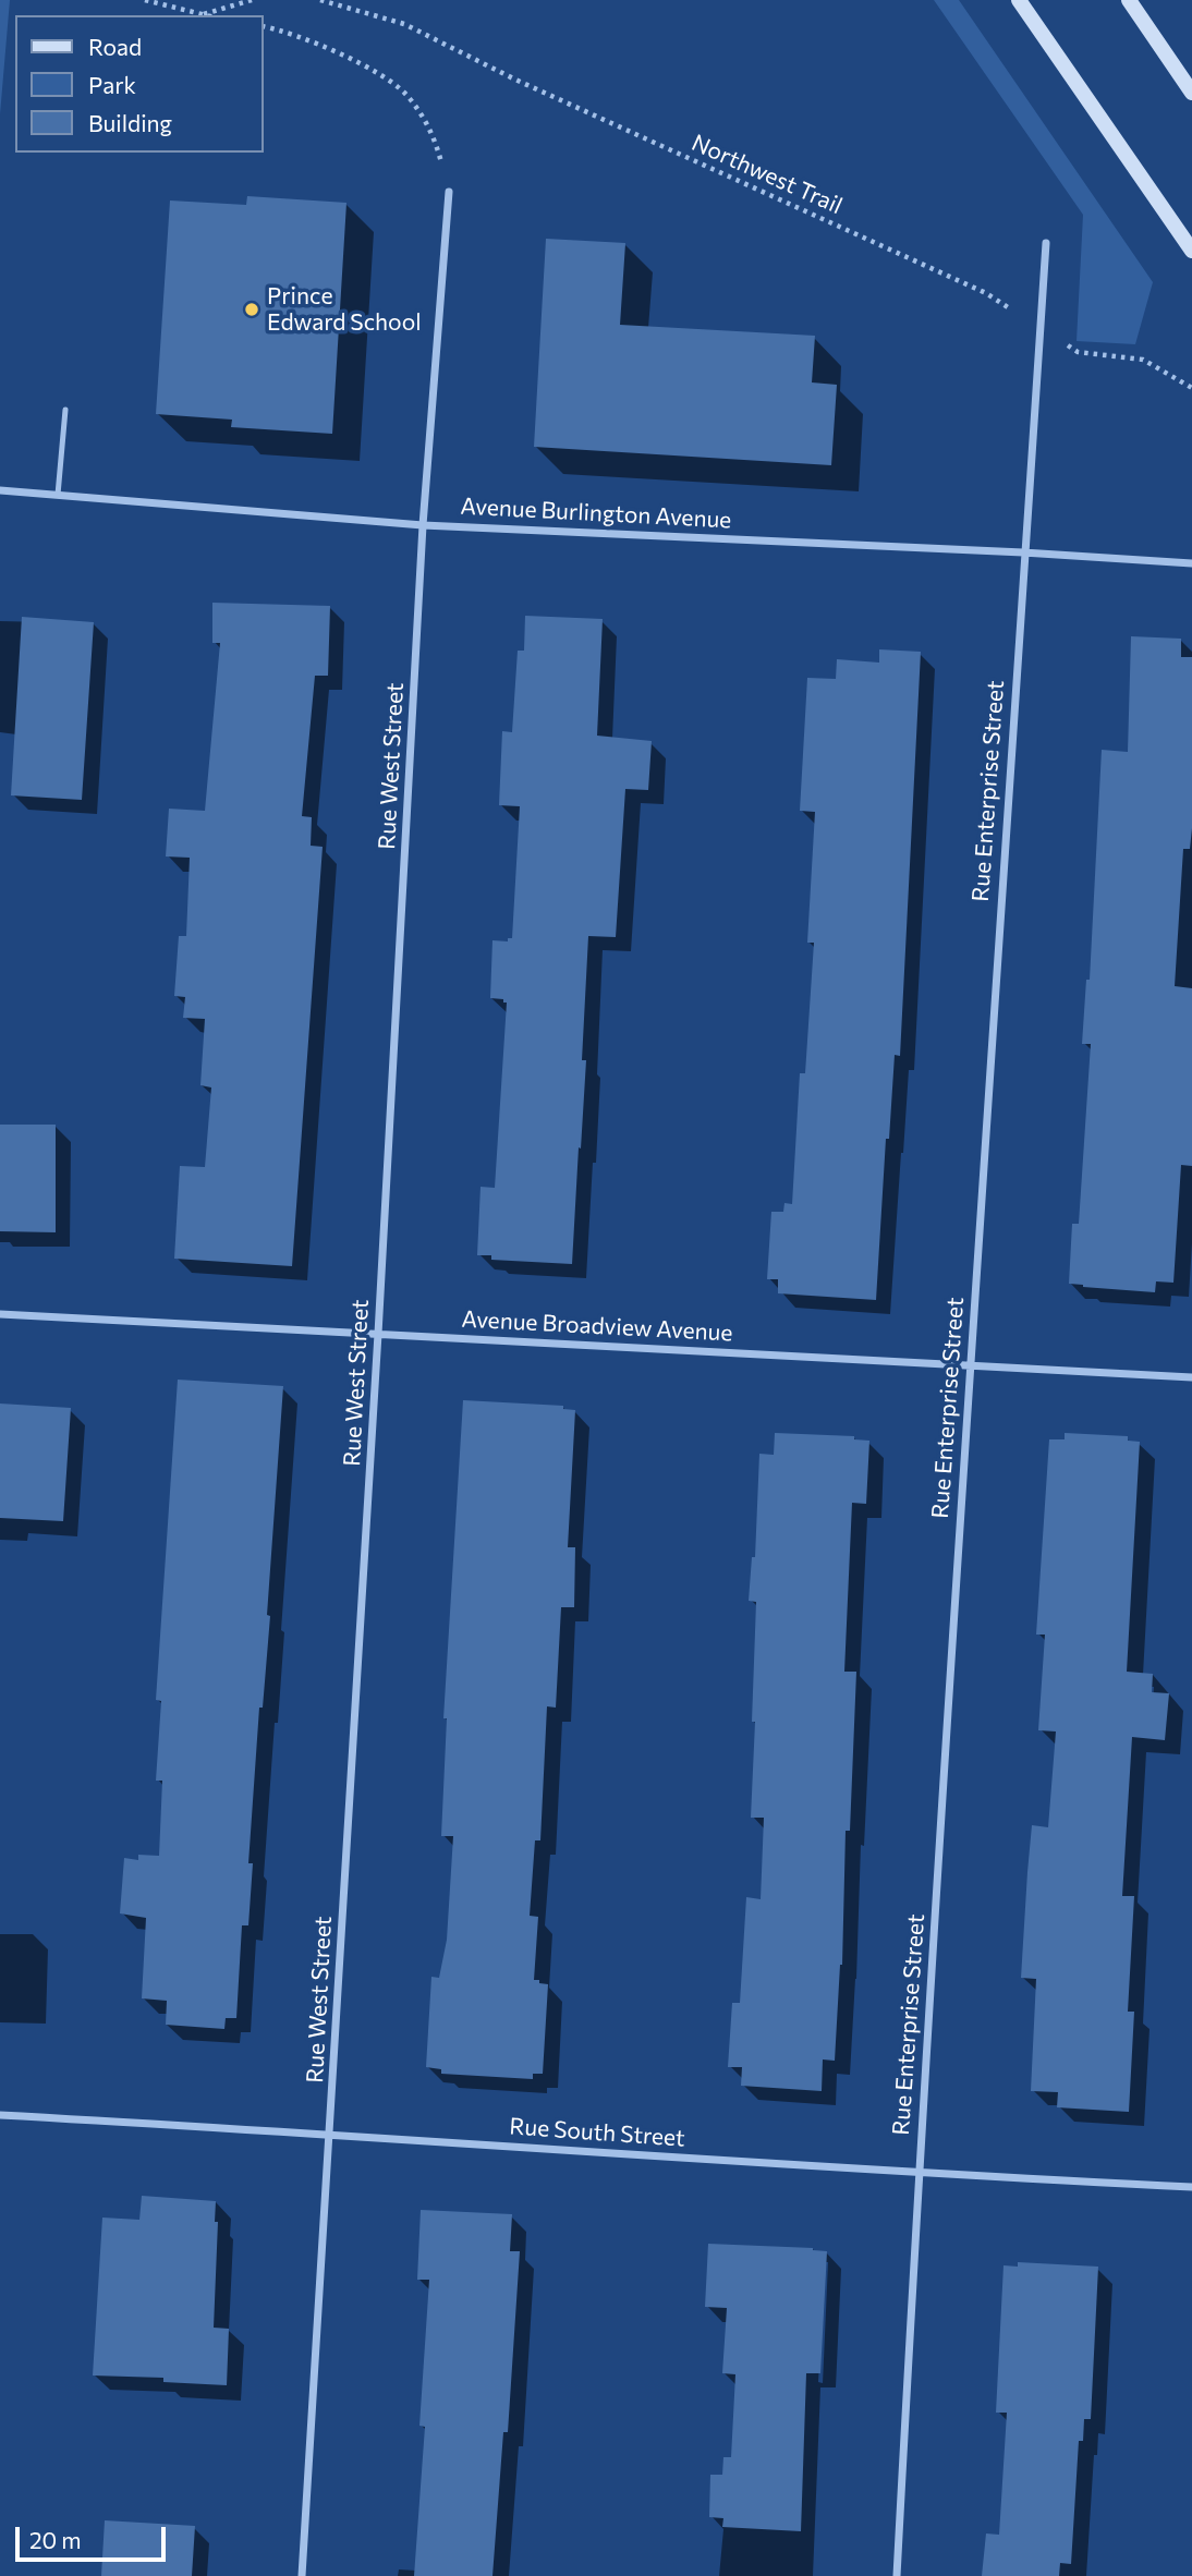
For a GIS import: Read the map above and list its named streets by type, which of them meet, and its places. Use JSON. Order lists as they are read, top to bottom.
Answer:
{
  "streets": {
    "street": [
      "Avenue Burlington Avenue",
      "Rue West Street",
      "Rue Enterprise Street",
      "Avenue Broadview Avenue",
      "Rue South Street"
    ],
    "path": ["Northwest Trail"]
  },
  "crossings": [
    ["Northwest Trail", "Rue Enterprise Street"],
    ["Avenue Burlington Avenue", "Rue West Street"],
    ["Avenue Burlington Avenue", "Rue Enterprise Street"],
    ["Rue West Street", "Avenue Broadview Avenue"],
    ["Rue West Street", "Rue South Street"],
    ["Rue Enterprise Street", "Avenue Broadview Avenue"],
    ["Rue Enterprise Street", "Rue South Street"]
  ],
  "places": ["Prince Edward School"],
  "legend": ["Road", "Park", "Building"],
  "scale_bar": "20 m"
}
